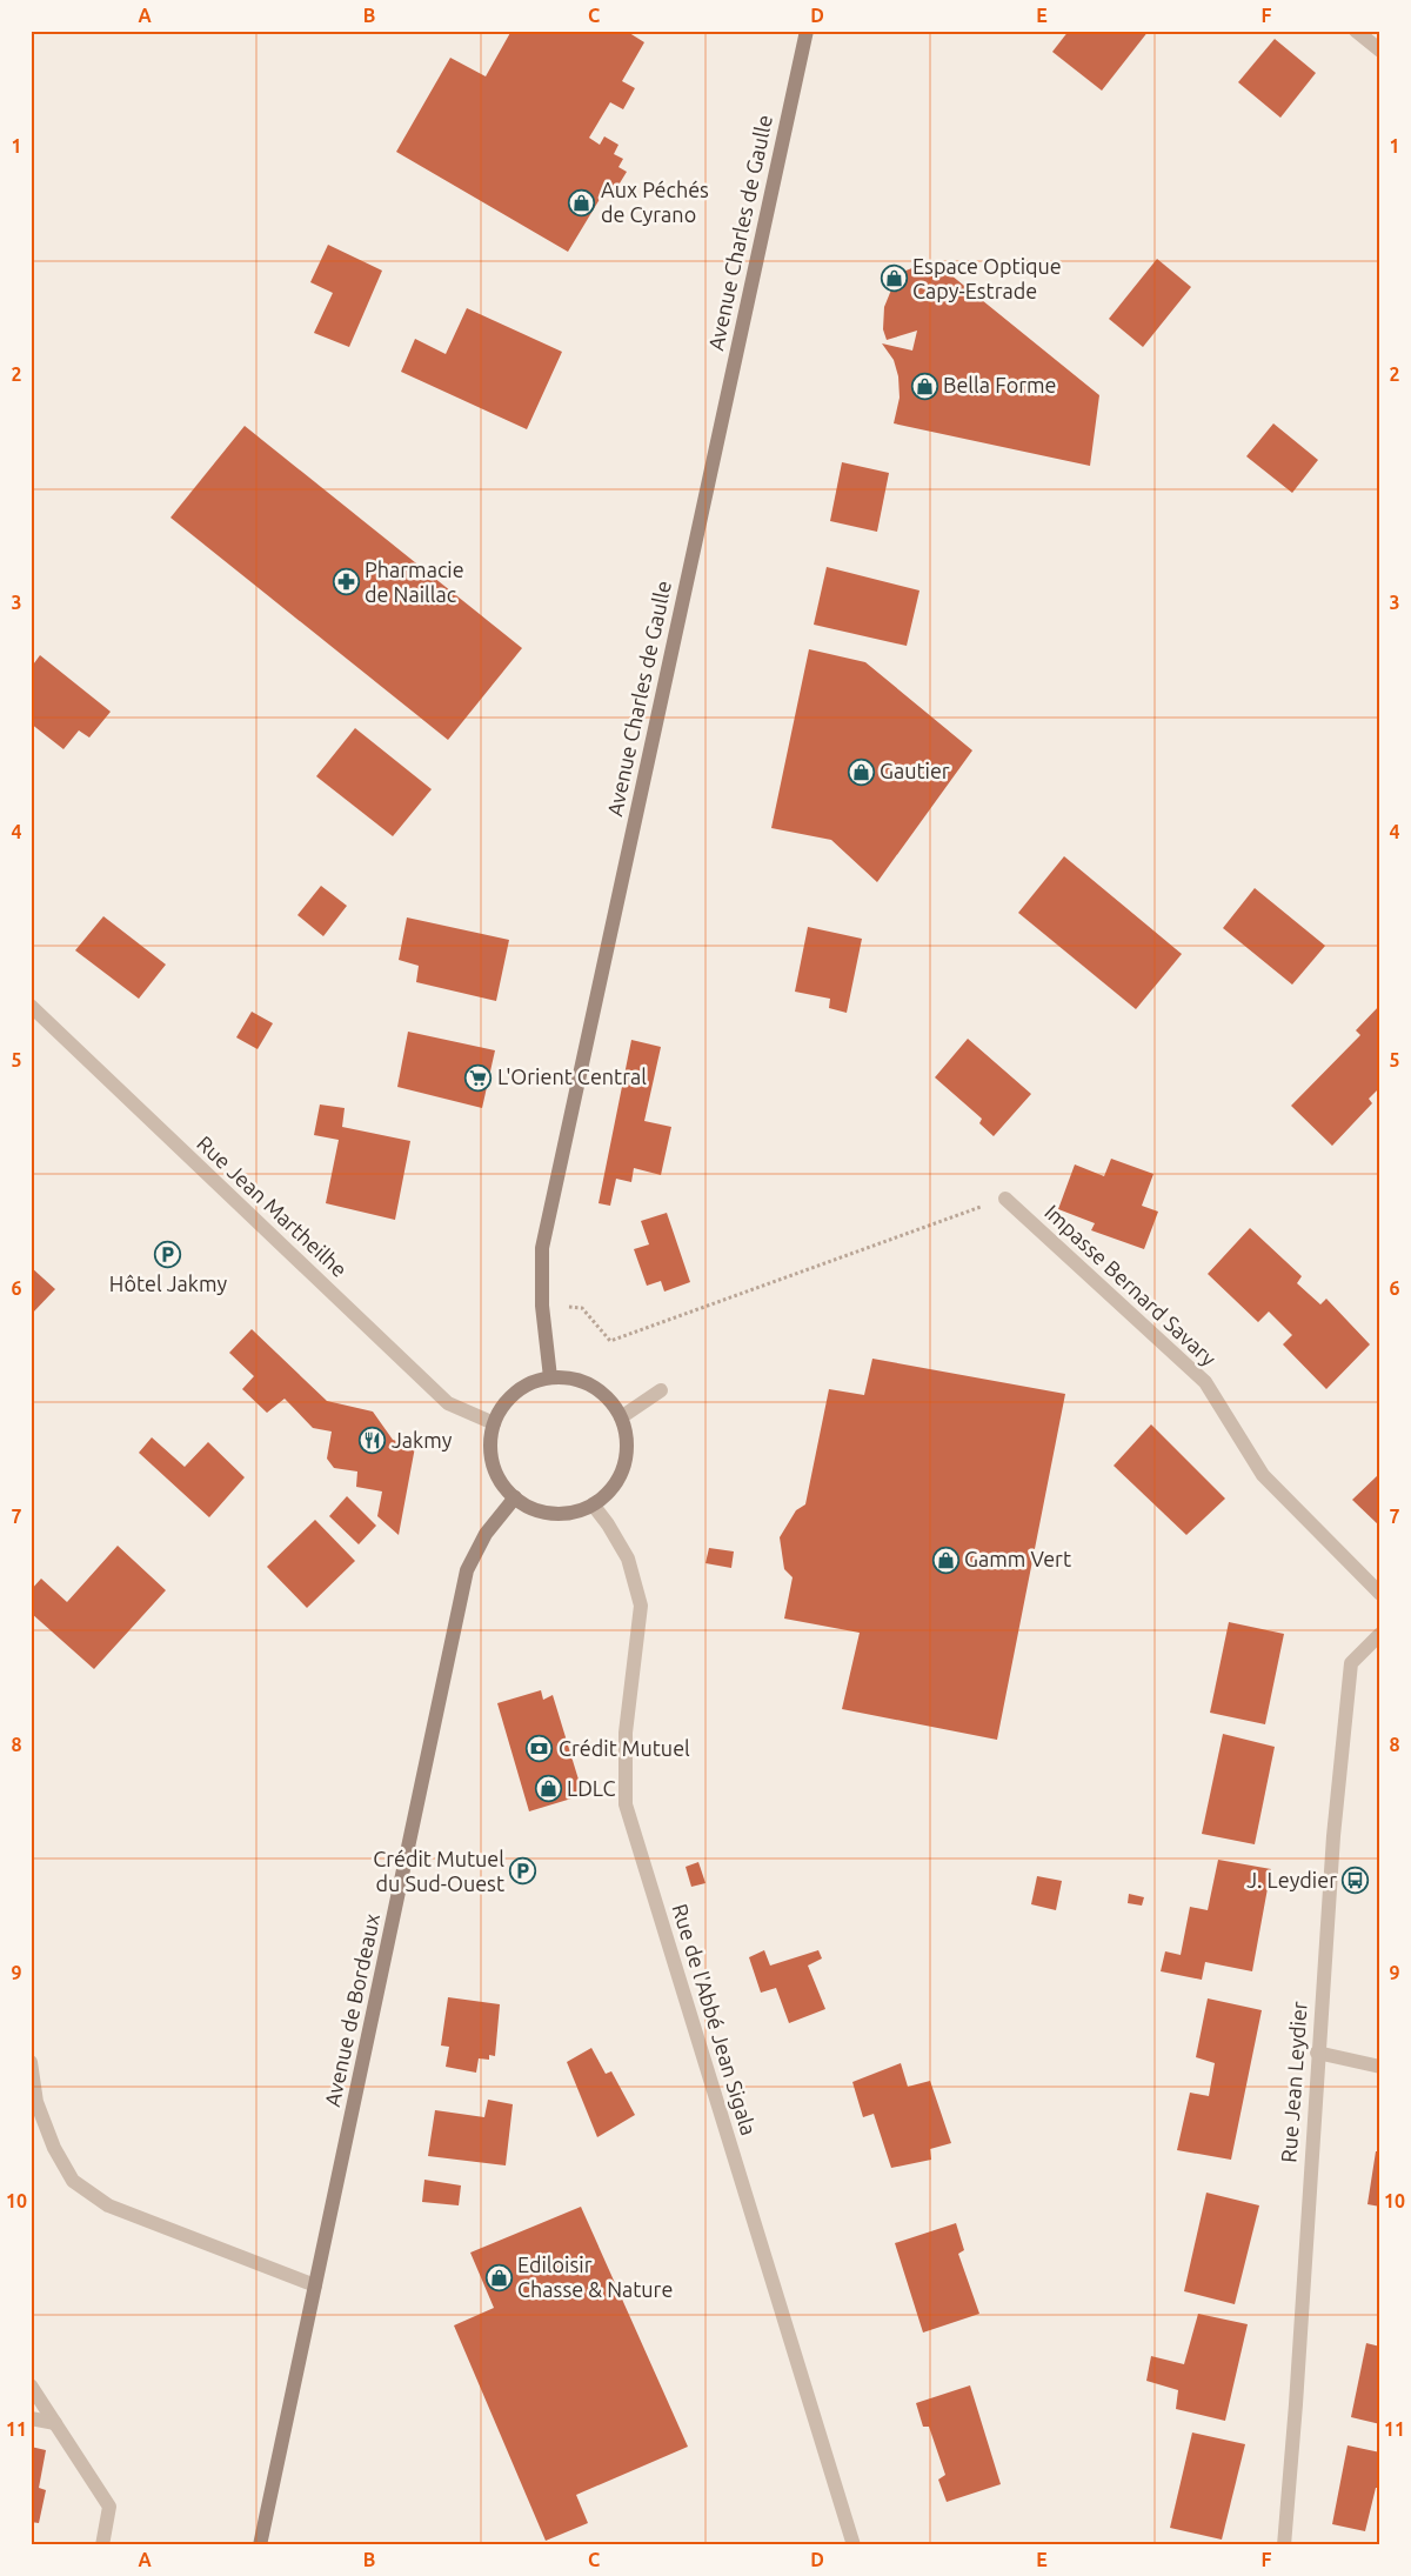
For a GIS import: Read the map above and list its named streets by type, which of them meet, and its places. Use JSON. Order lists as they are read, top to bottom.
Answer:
{
  "streets": {
    "main road": ["Avenue Charles de Gaulle", "Avenue de Bordeaux"],
    "street": [
      "Rue Jean Martheilhe",
      "Impasse Bernard Savary",
      "Rue de l'Abbé Jean Sigala",
      "Rue Jean Leydier"
    ]
  },
  "crossings": [
    ["Avenue Charles de Gaulle", "Rue Jean Martheilhe"],
    ["Avenue Charles de Gaulle", "Avenue de Bordeaux"],
    ["Avenue Charles de Gaulle", "Rue de l'Abbé Jean Sigala"],
    ["Rue Jean Martheilhe", "Avenue de Bordeaux"],
    ["Rue Jean Martheilhe", "Rue de l'Abbé Jean Sigala"],
    ["Avenue de Bordeaux", "Rue de l'Abbé Jean Sigala"]
  ],
  "places": {
    "shop": [
      "Aux Péchés de Cyrano",
      "Espace Optique Capy-Estrade",
      "Bella Forme",
      "Gautier",
      "Gamm Vert",
      "LDLC",
      "Ediloisir Chasse & Nature"
    ],
    "pharmacy": ["Pharmacie de Naillac"],
    "supermarket": ["L'Orient Central"],
    "parking": ["Hôtel Jakmy", "Crédit Mutuel du Sud-Ouest"],
    "restaurant": ["Jakmy"],
    "bank": ["Crédit Mutuel"],
    "bus stop": ["J. Leydier"]
  },
  "grid": {
    "columns": [
      "A",
      "B",
      "C",
      "D",
      "E",
      "F"
    ],
    "rows": [
      "1",
      "2",
      "3",
      "4",
      "5",
      "6",
      "7",
      "8",
      "9",
      "10",
      "11"
    ]
  }
}
